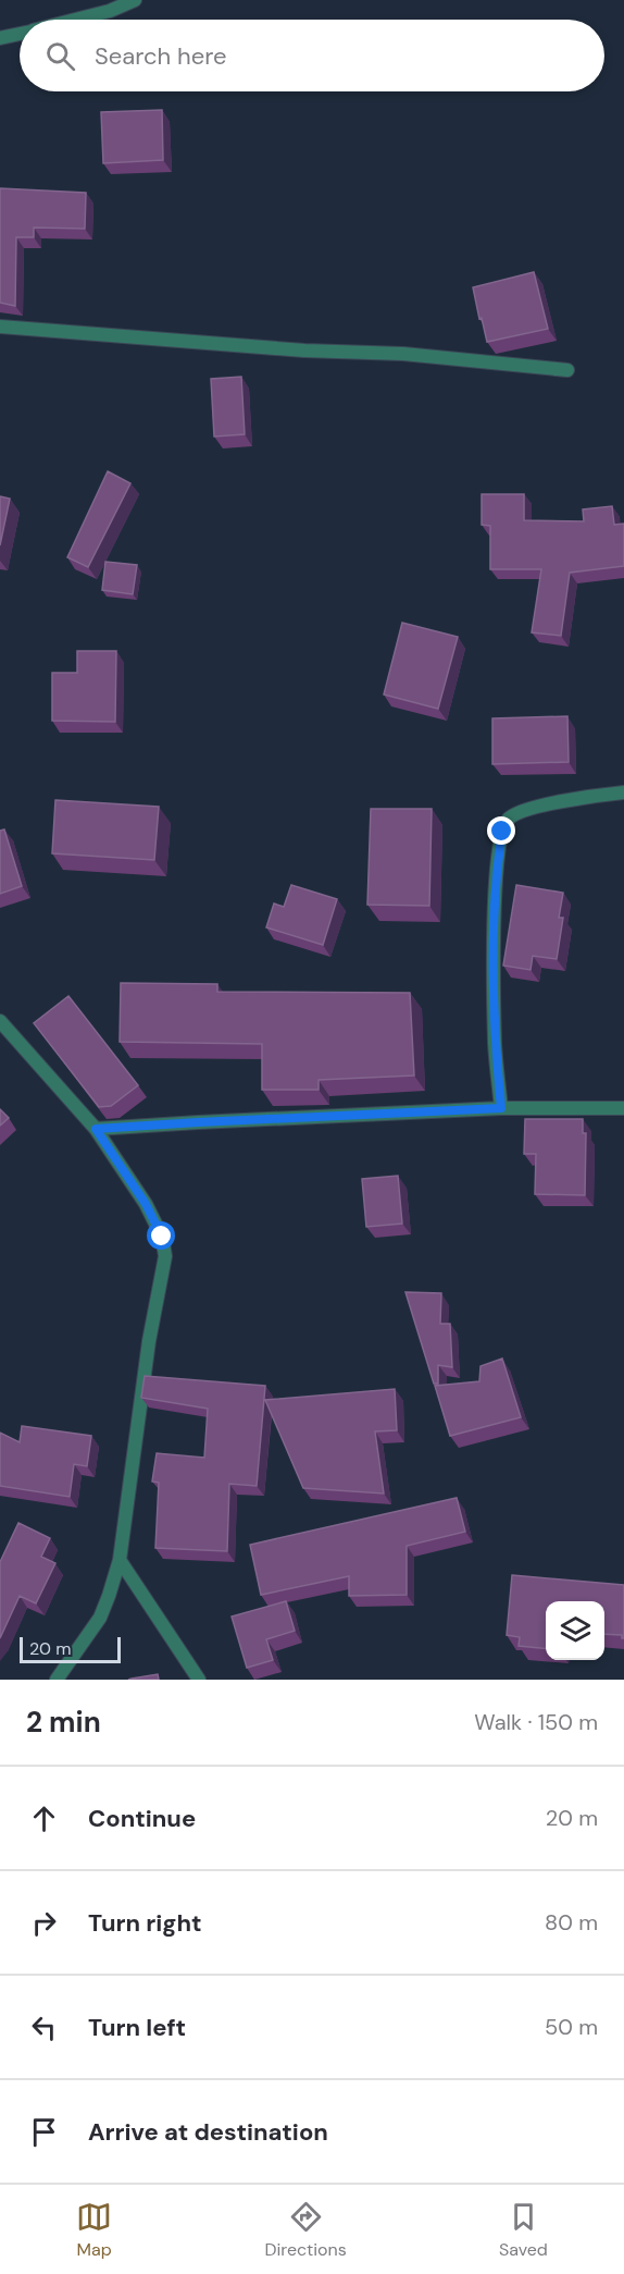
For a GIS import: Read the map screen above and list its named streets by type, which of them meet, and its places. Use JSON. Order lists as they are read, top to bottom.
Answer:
{
  "scale_bar": "20 m",
  "page": {
    "search": "Search here",
    "scale": "20 m",
    "heading": ["2 min", "Walk · 150 m"],
    "list": [
      ["Continue", "20 m"],
      ["Turn right", "80 m"],
      ["Turn left", "50 m"],
      "Arrive at destination"
    ],
    "nav": ["Map", "Directions", "Saved"]
  }
}
